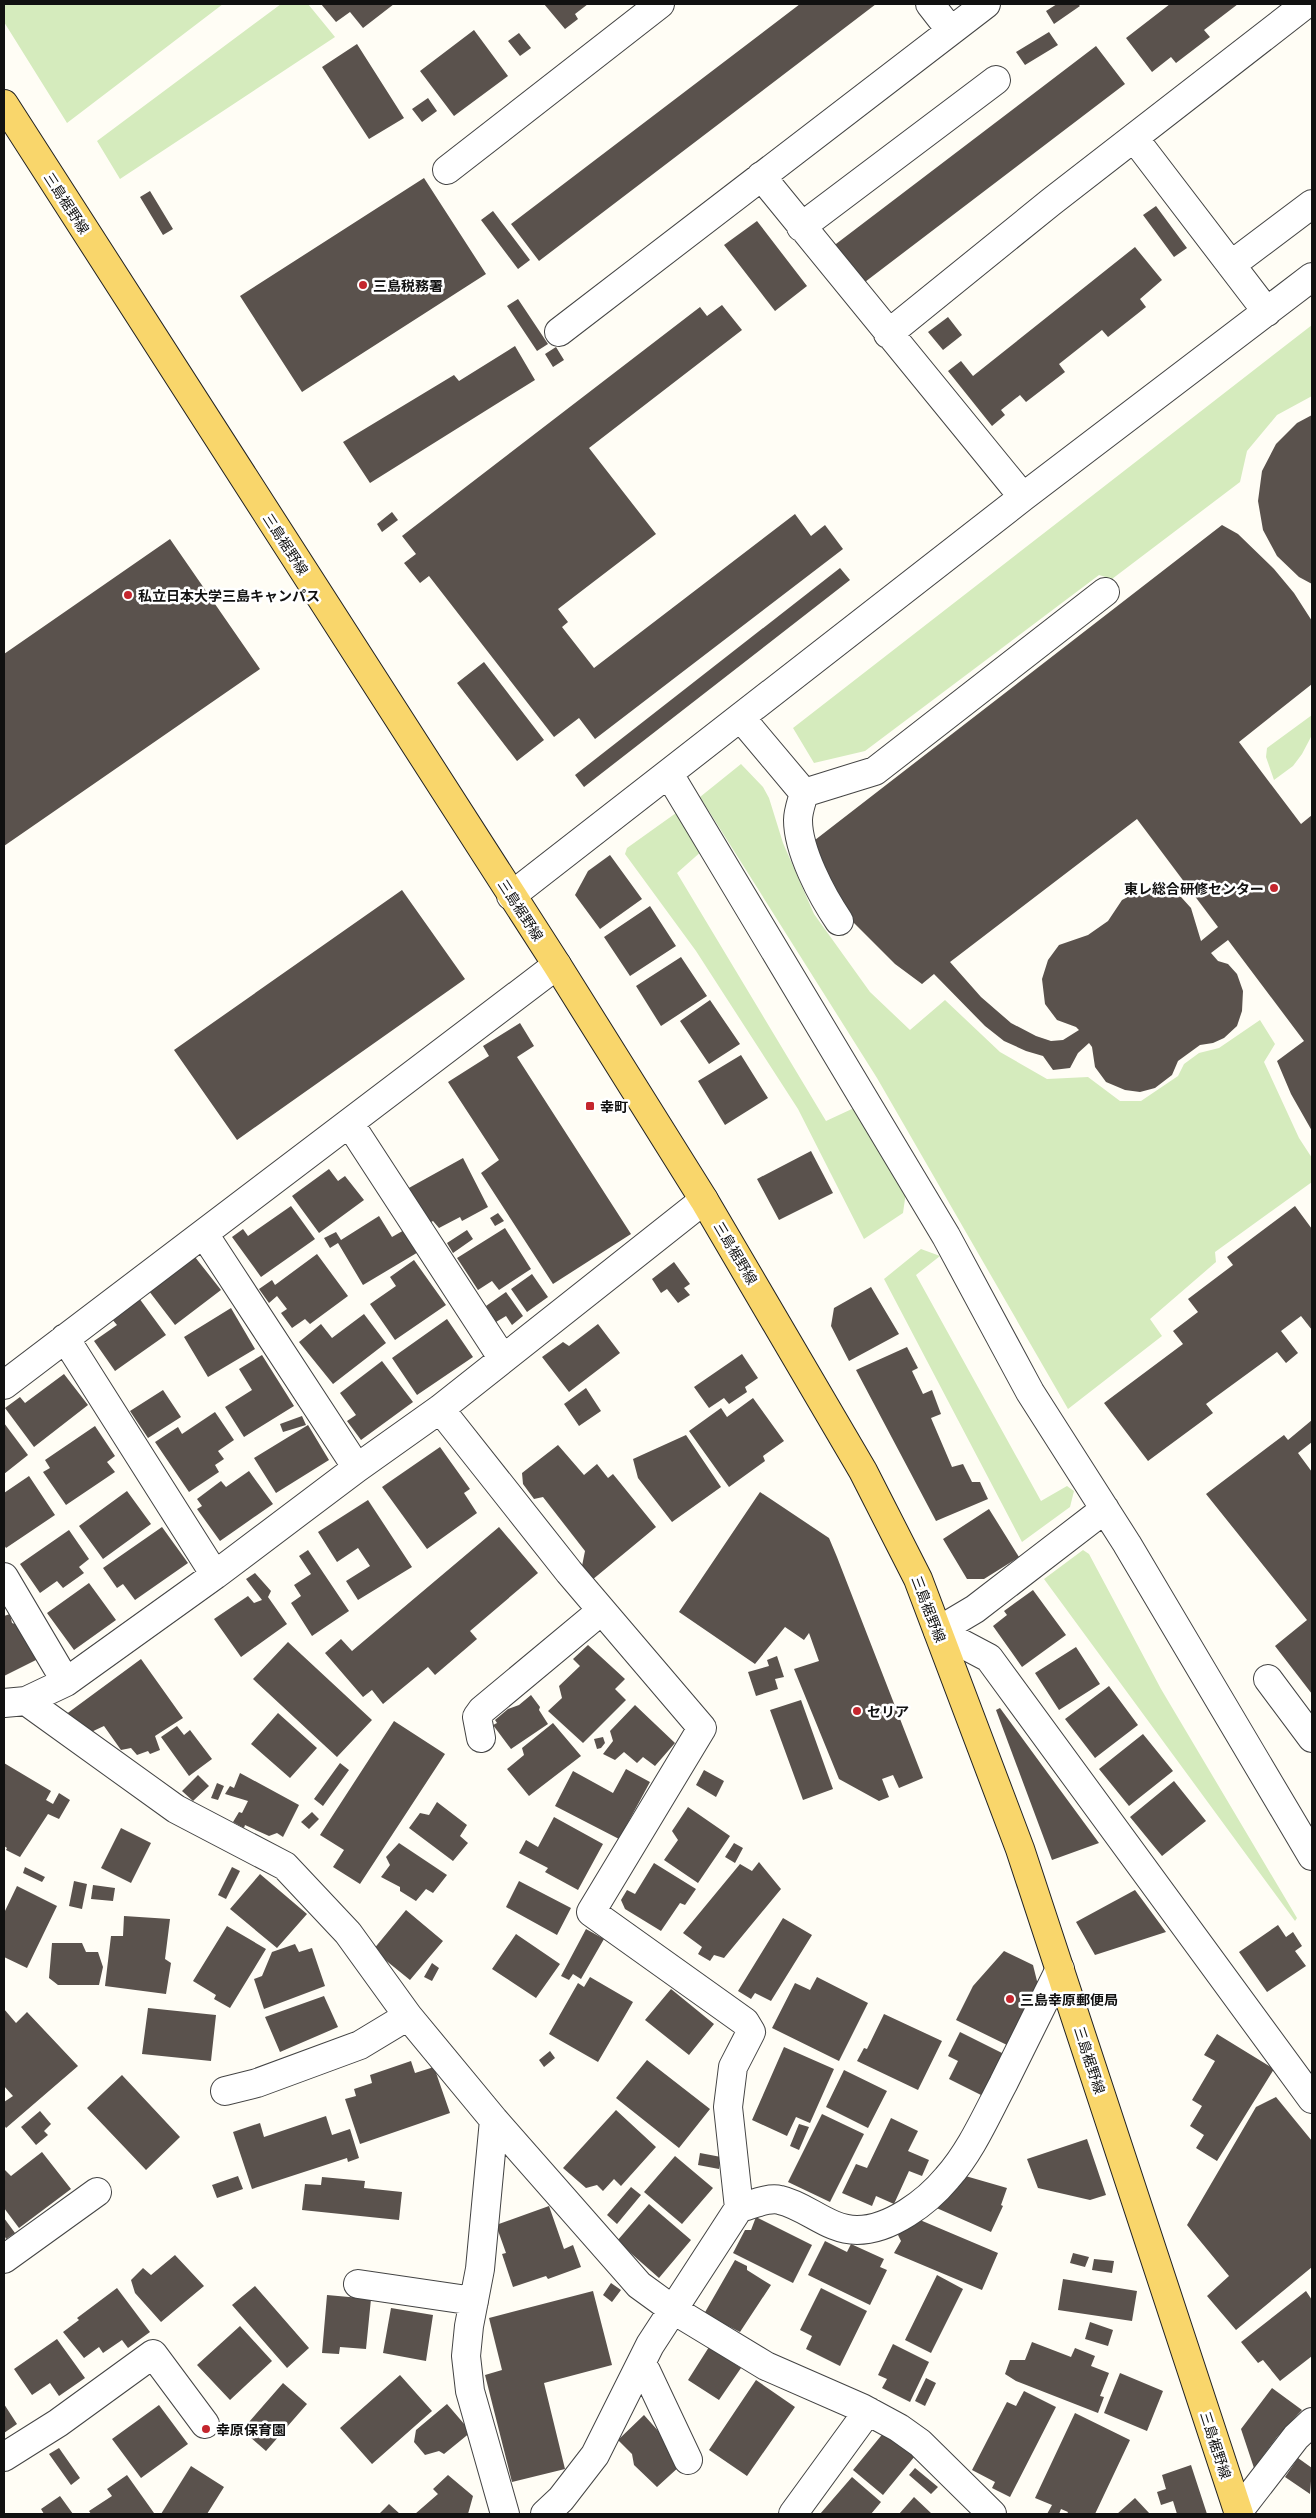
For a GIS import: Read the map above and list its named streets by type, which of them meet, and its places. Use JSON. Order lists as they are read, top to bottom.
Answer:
{
  "streets": {
    "main road": ["三島裾野線"]
  },
  "places": {
    "other": [
      "三島税務署",
      "私立日本大学三島キャンパス",
      "東レ総合研修センター",
      "セリア",
      "三島幸原郵便局",
      "幸原保育園"
    ],
    "transit": ["幸町"]
  }
}
